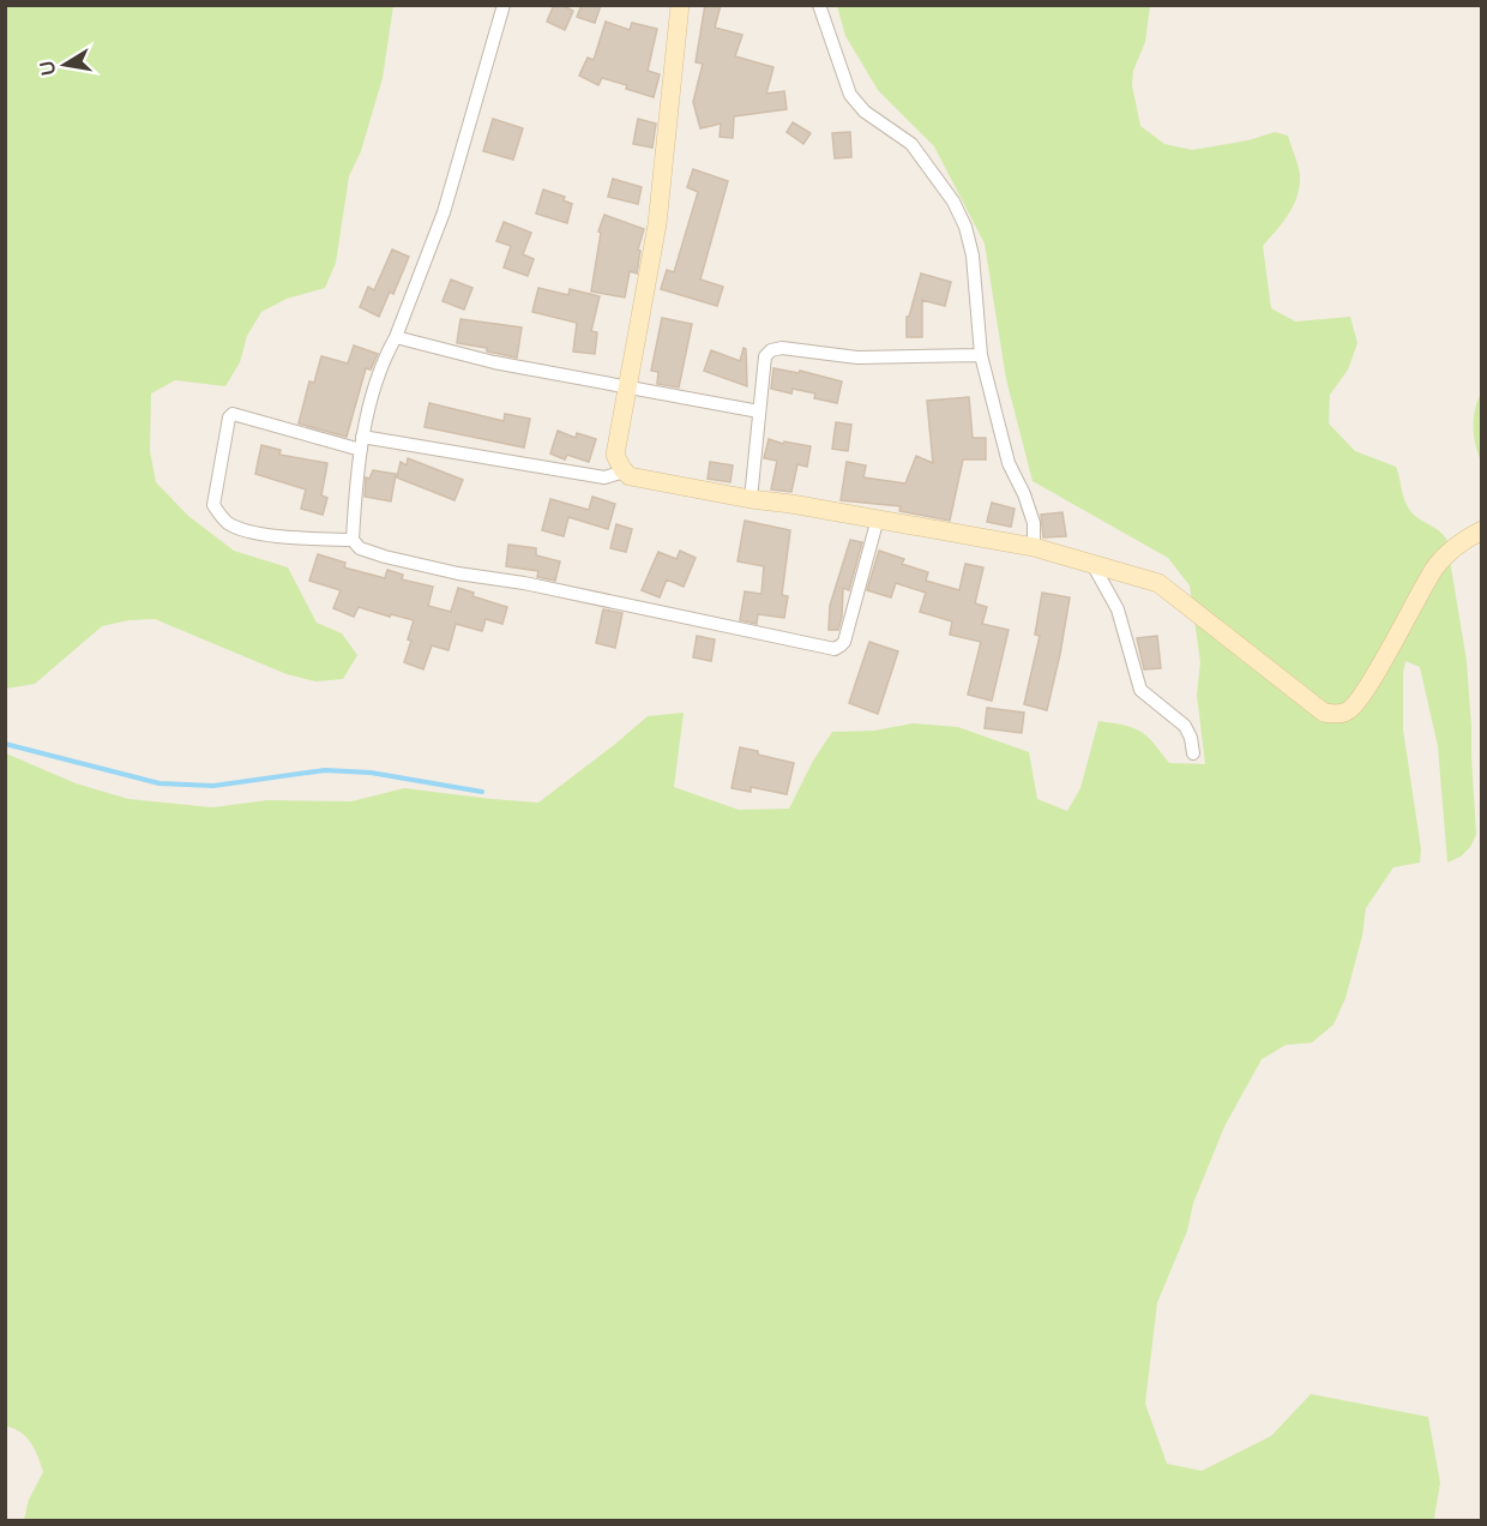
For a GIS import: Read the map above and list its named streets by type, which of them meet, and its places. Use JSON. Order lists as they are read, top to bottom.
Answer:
{
  "north": "left"
}
